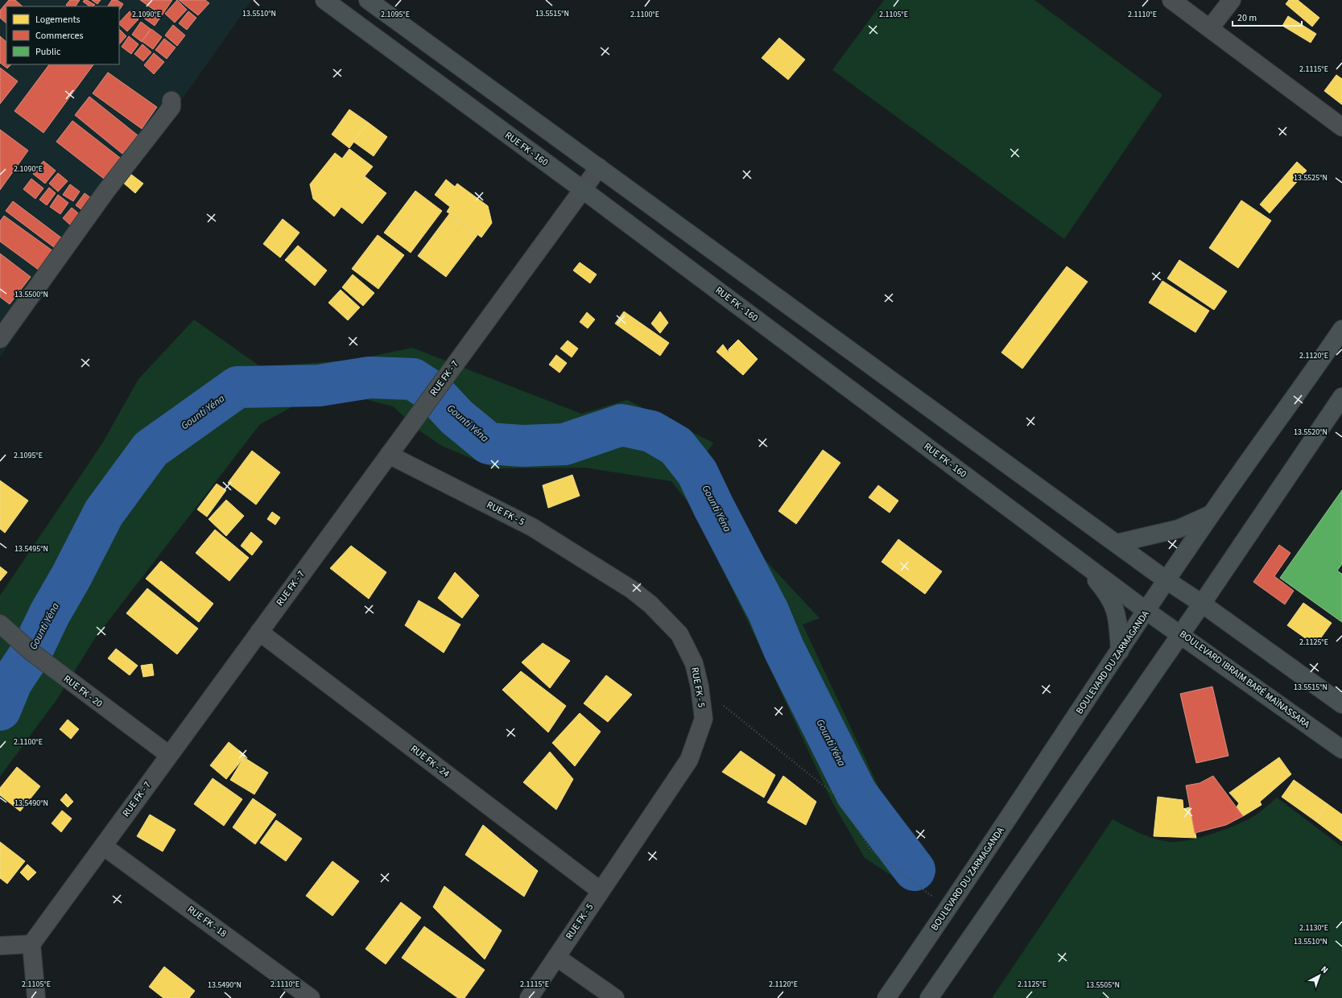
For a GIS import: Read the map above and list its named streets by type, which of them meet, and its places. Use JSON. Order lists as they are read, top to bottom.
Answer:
{
  "streets": {
    "main road": ["RUE FK - 160", "BOULEVARD DU ZARMAGANDA", "BOULEVARD IBRAIM BARÉ MAÏNASSARA"],
    "street": [
      "RUE FK - 7",
      "RUE FK - 5",
      "RUE FK - 20",
      "RUE FK - 24",
      "RUE FK - 18"
    ]
  },
  "crossings": [
    ["RUE FK - 160", "RUE FK - 7"],
    ["RUE FK - 160", "BOULEVARD DU ZARMAGANDA"],
    ["RUE FK - 160", "BOULEVARD IBRAIM BARÉ MAÏNASSARA"],
    ["RUE FK - 7", "RUE FK - 5"],
    ["RUE FK - 7", "RUE FK - 20"],
    ["RUE FK - 7", "RUE FK - 24"],
    ["RUE FK - 7", "RUE FK - 18"],
    ["RUE FK - 5", "RUE FK - 24"],
    ["BOULEVARD DU ZARMAGANDA", "BOULEVARD IBRAIM BARÉ MAÏNASSARA"]
  ],
  "water": ["Gounti Yéna"],
  "legend": ["Logements", "Commerces", "Public"],
  "scale_bar": "20 m",
  "north": "top right",
  "coordinates": [
    "13.5510°N",
    "13.5515°N",
    "2.1090°E",
    "2.1095°E",
    "2.1100°E",
    "2.1105°E",
    "2.1110°E",
    "2.1115°E",
    "13.5525°N",
    "13.5500°N",
    "2.1120°E",
    "13.5520°N",
    "13.5495°N",
    "2.1125°E",
    "13.5490°N",
    "2.1130°E",
    "13.5505°N"
  ]
}
